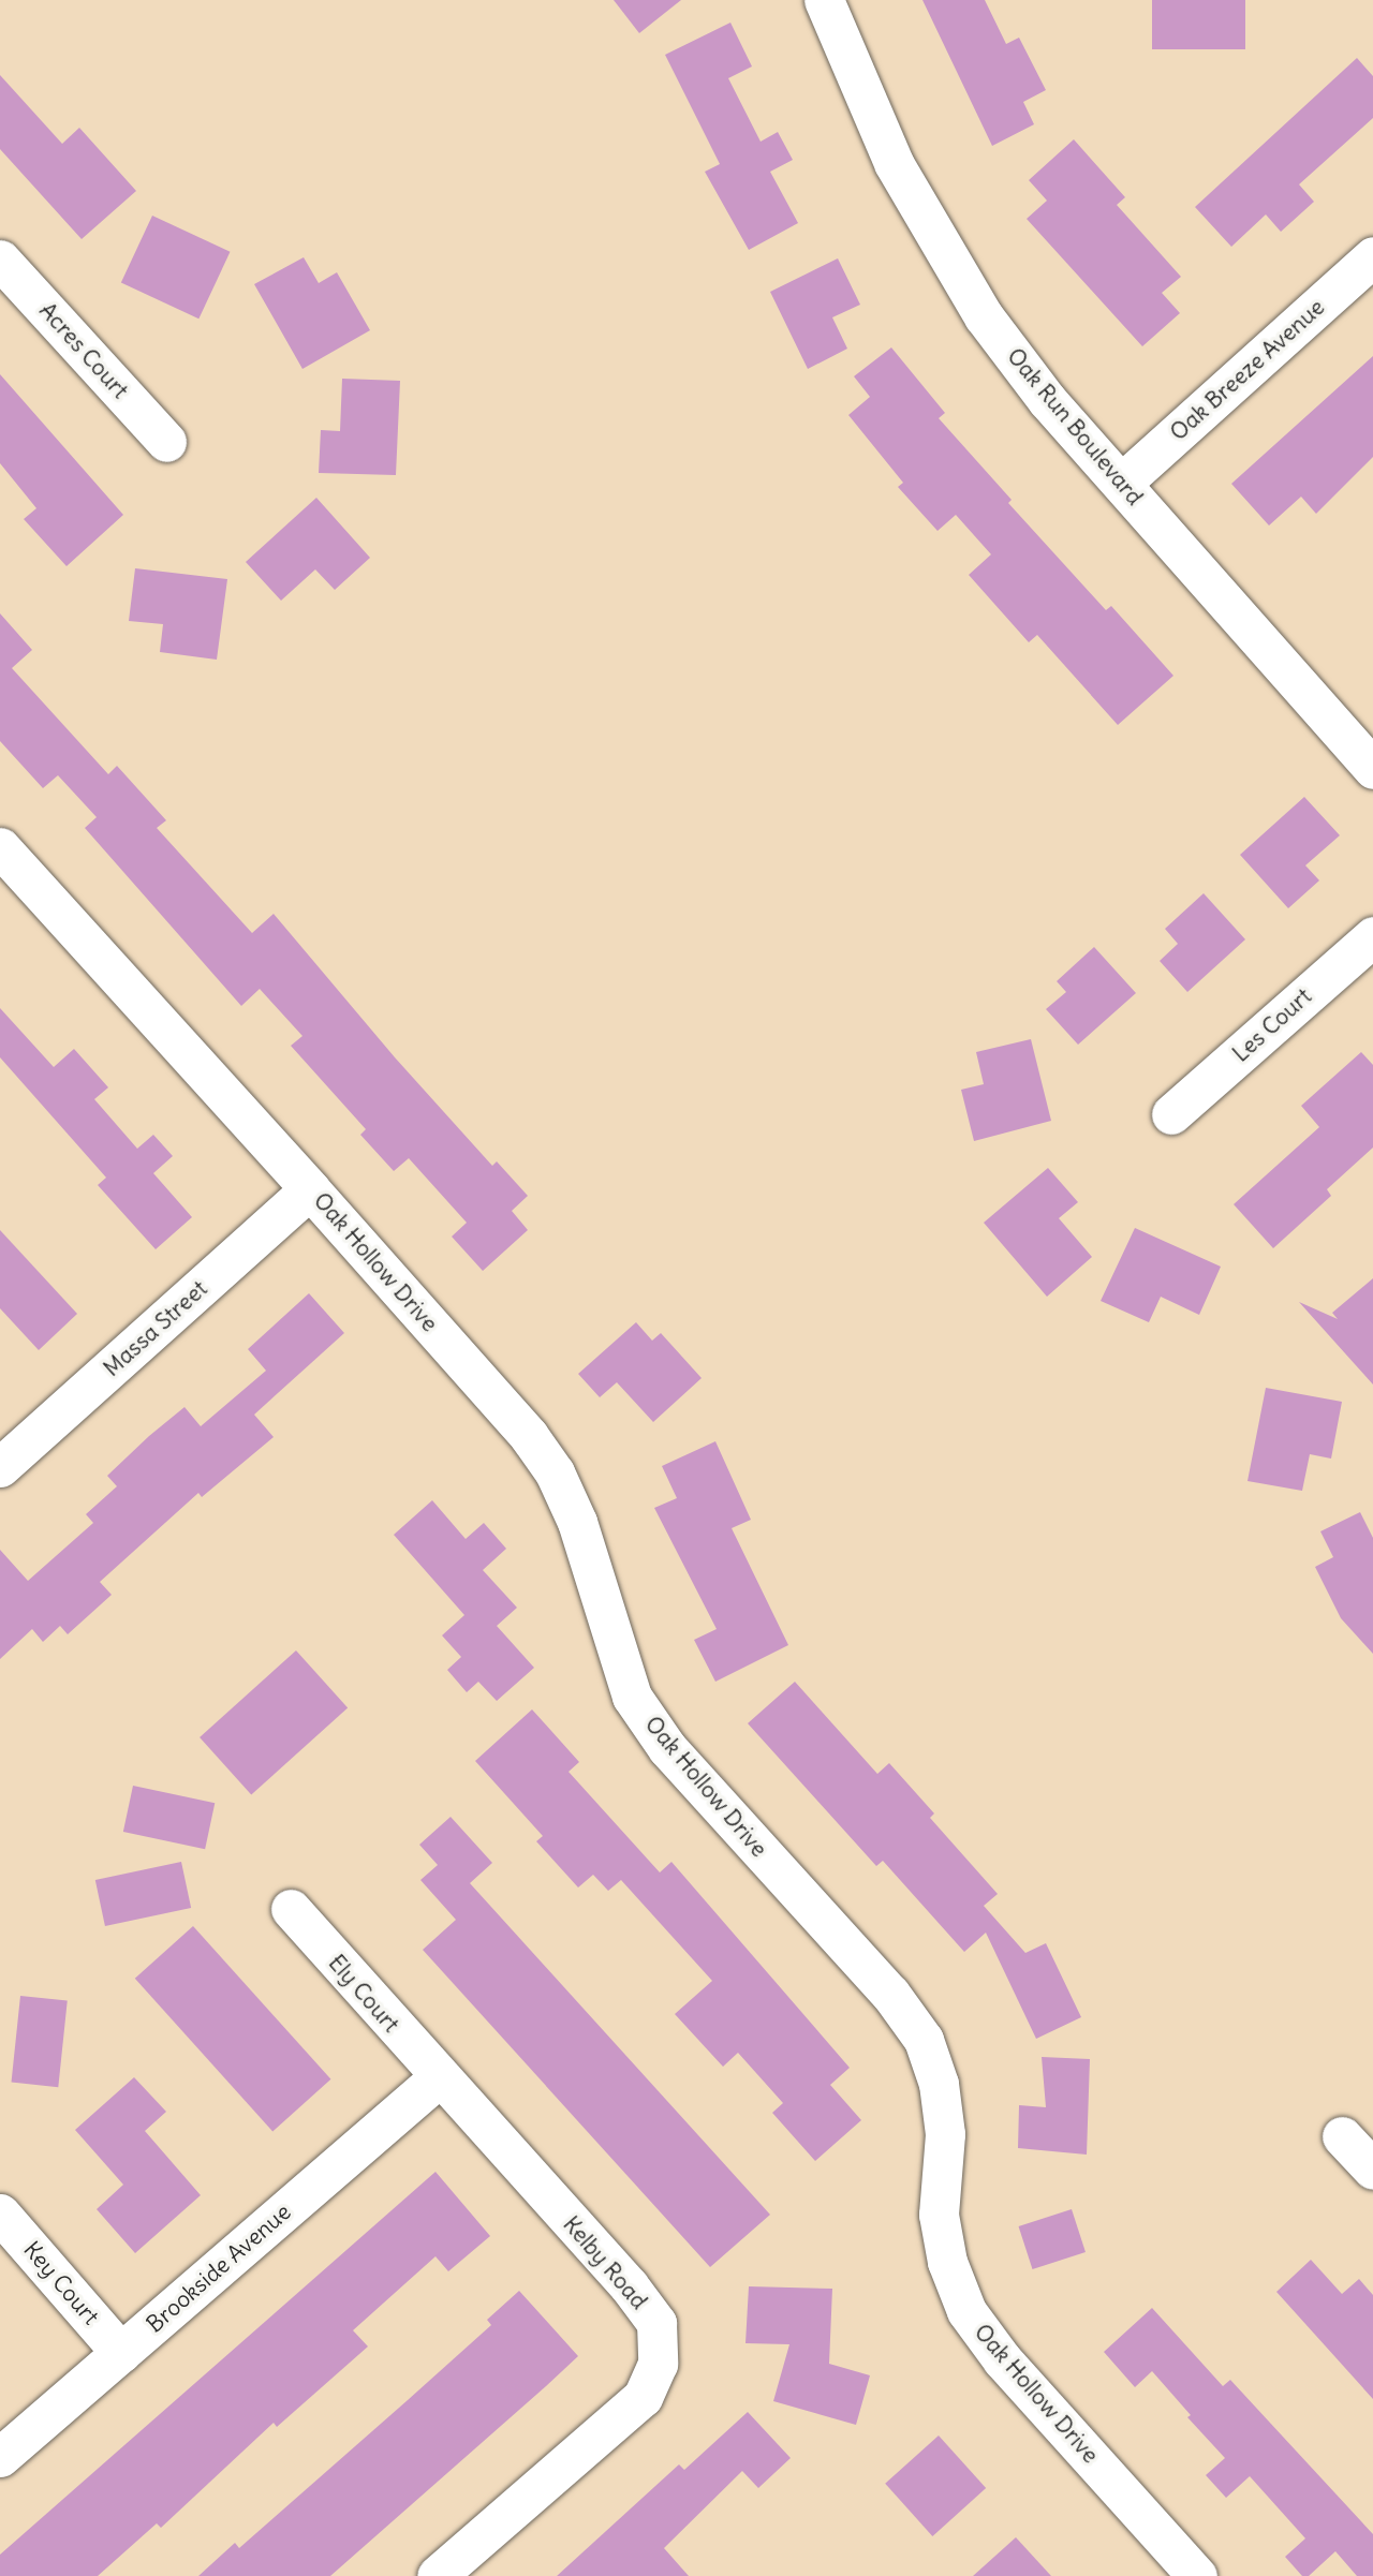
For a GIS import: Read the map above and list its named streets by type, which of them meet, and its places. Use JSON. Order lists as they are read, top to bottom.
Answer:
{
  "streets": {
    "street": [
      "Acres Court",
      "Oak Breeze Avenue",
      "Oak Run Boulevard",
      "Les Court",
      "Oak Hollow Drive",
      "Massa Street",
      "Ely Court",
      "Kelby Road",
      "Brookside Avenue",
      "Key Court"
    ]
  },
  "crossings": [
    ["Oak Breeze Avenue", "Oak Run Boulevard"],
    ["Oak Hollow Drive", "Massa Street"],
    ["Ely Court", "Kelby Road"],
    ["Ely Court", "Brookside Avenue"],
    ["Kelby Road", "Brookside Avenue"],
    ["Brookside Avenue", "Key Court"]
  ]
}
